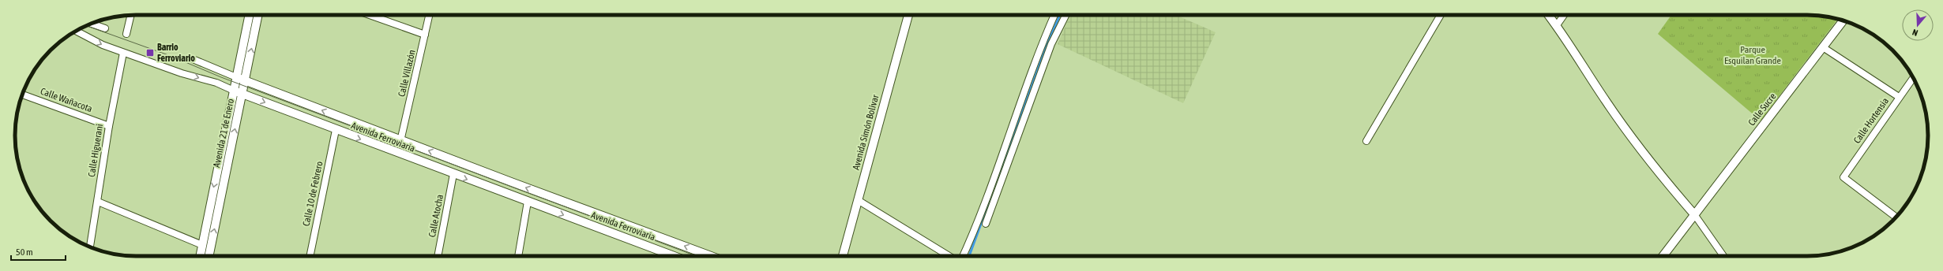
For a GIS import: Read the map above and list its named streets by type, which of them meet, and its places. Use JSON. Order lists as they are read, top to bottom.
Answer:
{
  "streets": {
    "street": [
      "Calle Villazón",
      "Calle Wañacota",
      "Calle Sucre",
      "Calle Hortensia",
      "Avenida Simón Bolívar",
      "Avenida 21 de Enero",
      "Avenida Ferroviaria",
      "Calle Higuerani",
      "Calle 10 de Febrero",
      "Calle Atocha"
    ]
  },
  "crossings": [
    ["Calle Villazón", "Avenida Ferroviaria"],
    ["Calle Wañacota", "Calle Higuerani"],
    ["Avenida 21 de Enero", "Avenida Ferroviaria"],
    ["Avenida Ferroviaria", "Calle Higuerani"],
    ["Avenida Ferroviaria", "Calle 10 de Febrero"],
    ["Avenida Ferroviaria", "Calle Atocha"]
  ],
  "parks": ["Parque Esquilan Grande"],
  "places": {
    "transit": ["Barrio Ferroviario"]
  },
  "scale_bar": "50 m",
  "north": "bottom"
}
